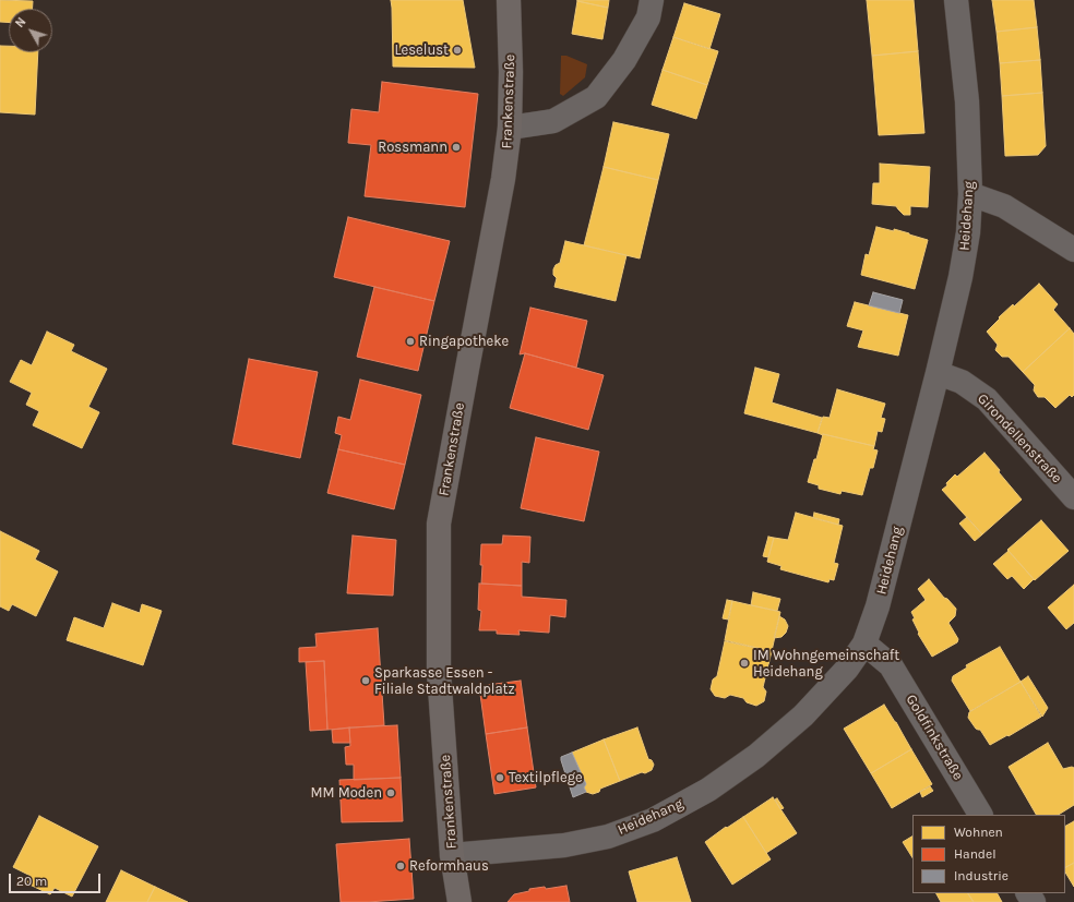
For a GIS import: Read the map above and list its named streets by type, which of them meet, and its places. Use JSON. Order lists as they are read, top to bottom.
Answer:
{
  "streets": {
    "main road": ["Frankenstraße"],
    "street": ["Heidehang", "Girondellenstraße", "Goldfinkstraße"]
  },
  "crossings": [
    ["Frankenstraße", "Heidehang"],
    ["Heidehang", "Girondellenstraße"],
    ["Heidehang", "Goldfinkstraße"]
  ],
  "places": [
    "Leselust",
    "Rossmann",
    "Ringapotheke",
    "IM Wohngemeinschaft Heidehang",
    "Sparkasse Essen - Filiale Stadtwaldplatz",
    "Textilpflege",
    "MM Moden",
    "Reformhaus"
  ],
  "legend": ["Wohnen", "Handel", "Industrie"],
  "scale_bar": "20 m",
  "north": "top left"
}
